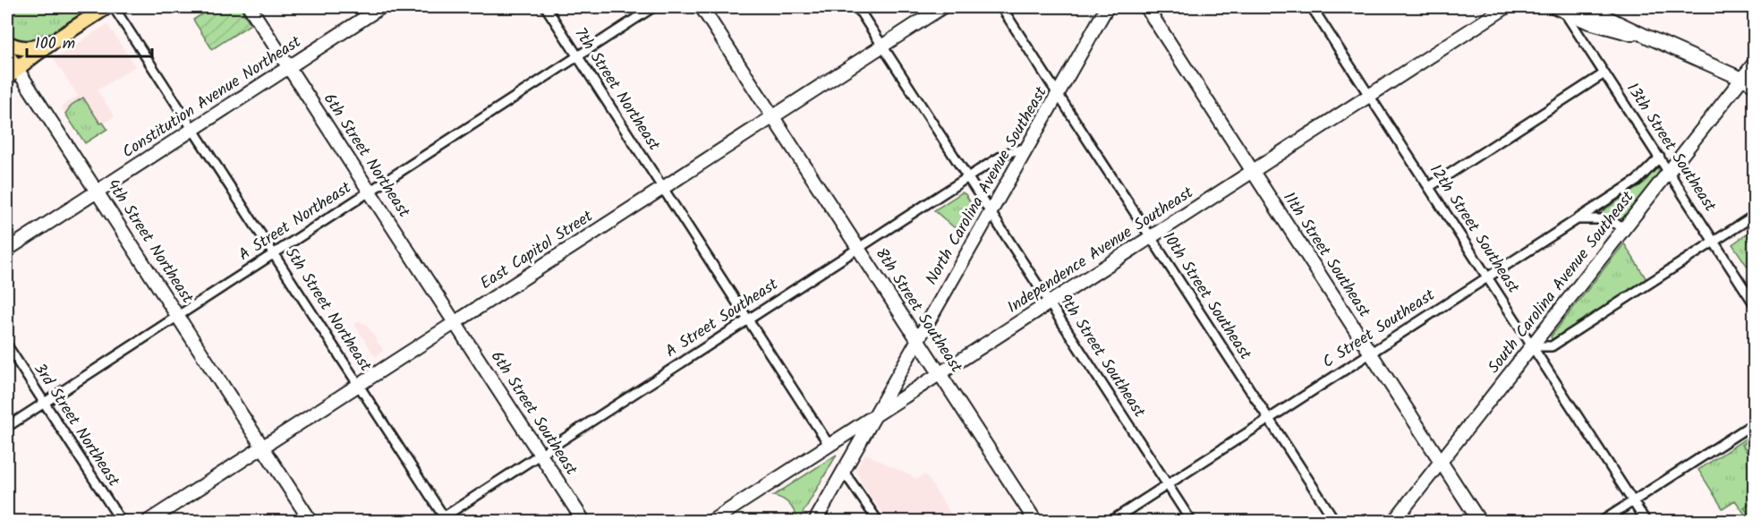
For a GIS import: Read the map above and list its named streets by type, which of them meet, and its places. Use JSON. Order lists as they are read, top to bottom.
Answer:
{
  "streets": {
    "main road": [
      "Constitution Avenue Northeast",
      "6th Street Northeast",
      "North Carolina Avenue Southeast",
      "4th Street Northeast",
      "East Capitol Street",
      "Independence Avenue Southeast",
      "11th Street Southeast",
      "South Carolina Avenue Southeast",
      "8th Street Southeast",
      "6th Street Southeast"
    ],
    "street": [
      "7th Street Northeast",
      "13th Street Southeast",
      "A Street Northeast",
      "12th Street Southeast",
      "10th Street Southeast",
      "5th Street Northeast",
      "A Street Southeast",
      "C Street Southeast",
      "9th Street Southeast",
      "3rd Street Northeast"
    ]
  },
  "crossings": [
    ["7th Street Northeast", "A Street Northeast"],
    ["7th Street Northeast", "East Capitol Street"],
    ["7th Street Northeast", "Independence Avenue Southeast"],
    ["7th Street Northeast", "A Street Southeast"],
    ["Constitution Avenue Northeast", "6th Street Northeast"],
    ["Constitution Avenue Northeast", "4th Street Northeast"],
    ["Constitution Avenue Northeast", "5th Street Northeast"],
    ["13th Street Southeast", "South Carolina Avenue Southeast"],
    ["13th Street Southeast", "C Street Southeast"],
    ["6th Street Northeast", "A Street Northeast"],
    ["6th Street Northeast", "East Capitol Street"],
    ["6th Street Northeast", "6th Street Southeast"],
    ["North Carolina Avenue Southeast", "Independence Avenue Southeast"],
    ["North Carolina Avenue Southeast", "10th Street Southeast"],
    ["North Carolina Avenue Southeast", "8th Street Southeast"],
    ["North Carolina Avenue Southeast", "A Street Southeast"],
    ["North Carolina Avenue Southeast", "9th Street Southeast"],
    ["A Street Northeast", "4th Street Northeast"],
    ["A Street Northeast", "5th Street Northeast"],
    ["A Street Northeast", "3rd Street Northeast"],
    ["12th Street Southeast", "Independence Avenue Southeast"],
    ["12th Street Southeast", "South Carolina Avenue Southeast"],
    ["12th Street Southeast", "C Street Southeast"],
    ["4th Street Northeast", "East Capitol Street"],
    ["East Capitol Street", "5th Street Northeast"],
    ["East Capitol Street", "8th Street Southeast"],
    ["East Capitol Street", "9th Street Southeast"],
    ["East Capitol Street", "6th Street Southeast"],
    ["Independence Avenue Southeast", "11th Street Southeast"],
    ["Independence Avenue Southeast", "10th Street Southeast"],
    ["Independence Avenue Southeast", "8th Street Southeast"],
    ["Independence Avenue Southeast", "9th Street Southeast"],
    ["11th Street Southeast", "South Carolina Avenue Southeast"],
    ["11th Street Southeast", "C Street Southeast"],
    ["10th Street Southeast", "C Street Southeast"],
    ["5th Street Northeast", "A Street Southeast"],
    ["8th Street Southeast", "A Street Southeast"],
    ["A Street Southeast", "9th Street Southeast"],
    ["A Street Southeast", "6th Street Southeast"],
    ["C Street Southeast", "9th Street Southeast"]
  ],
  "scale_bar": "100 m"
}
